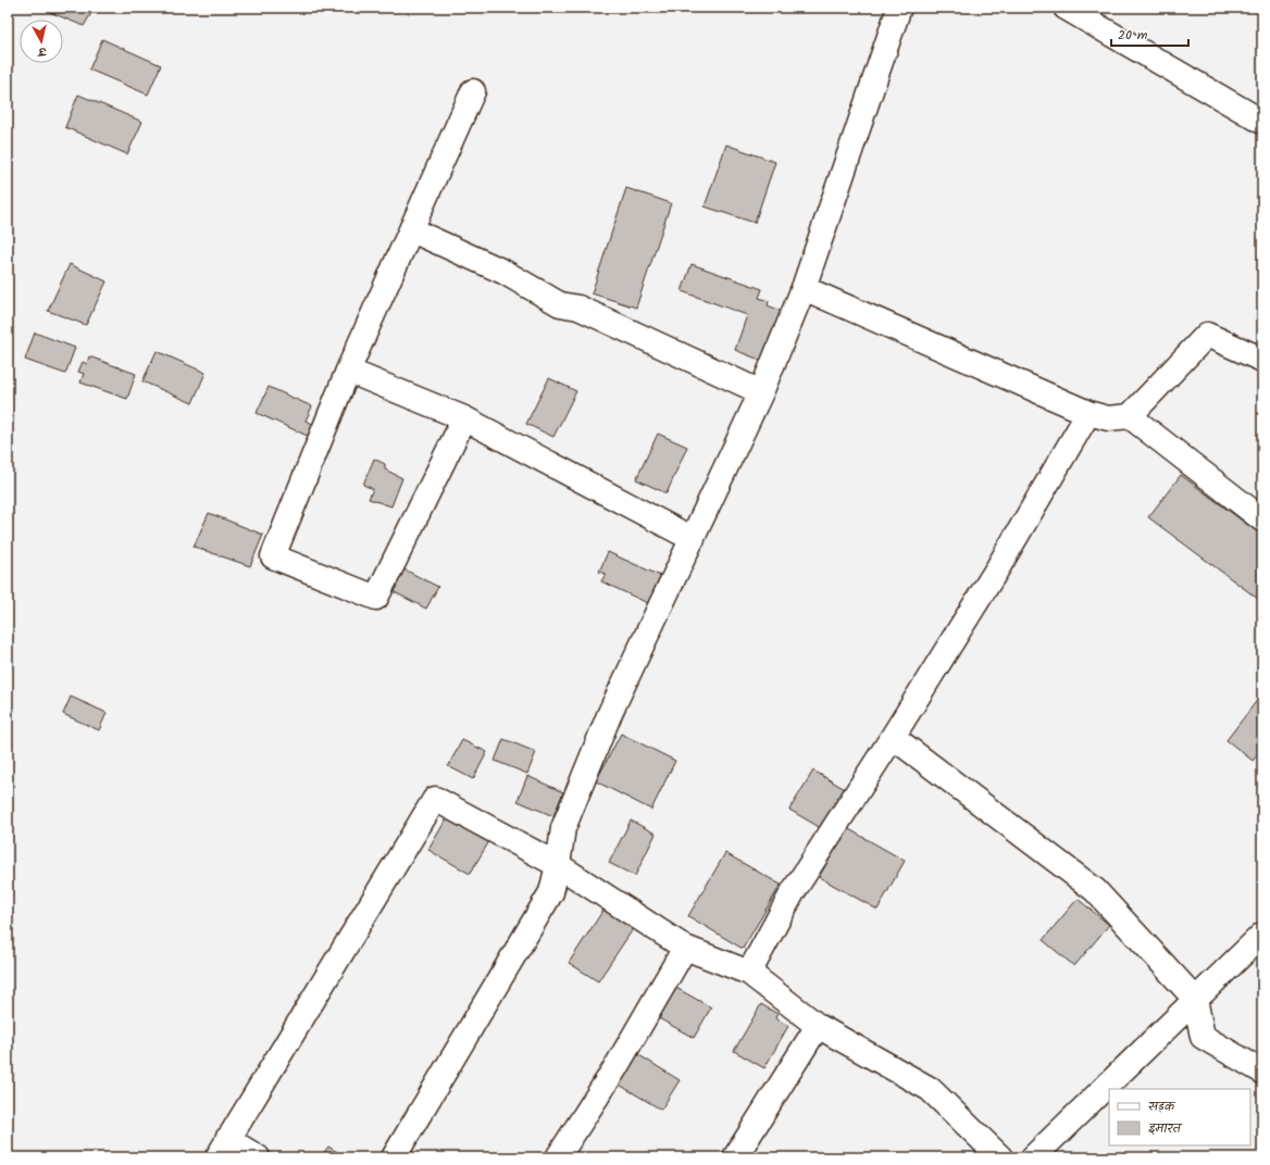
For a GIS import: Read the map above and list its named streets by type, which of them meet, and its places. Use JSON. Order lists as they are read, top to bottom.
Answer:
{
  "legend": ["सड़क", "इमारत"],
  "scale_bar": "20 m",
  "north": "bottom"
}
